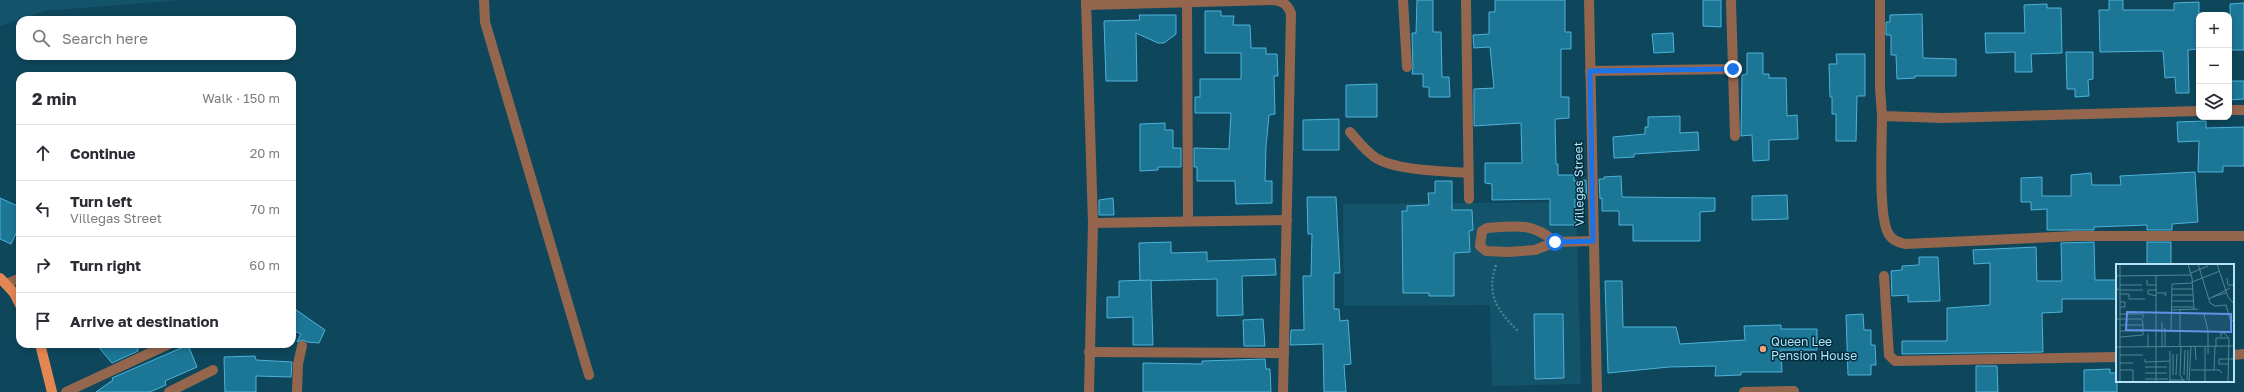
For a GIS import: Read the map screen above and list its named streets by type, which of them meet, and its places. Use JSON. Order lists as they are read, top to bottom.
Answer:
{
  "streets": {
    "street": ["Villegas Street"]
  },
  "places": ["Queen Lee Pension House"],
  "page": {
    "map_buttons": ["+", "−"],
    "search": "Search here",
    "heading": ["2 min", "Walk · 150 m"],
    "list": [
      ["Continue", "20 m"],
      ["Turn left", "Villegas Street", "70 m"],
      ["Turn right", "60 m"],
      "Arrive at destination"
    ]
  }
}
